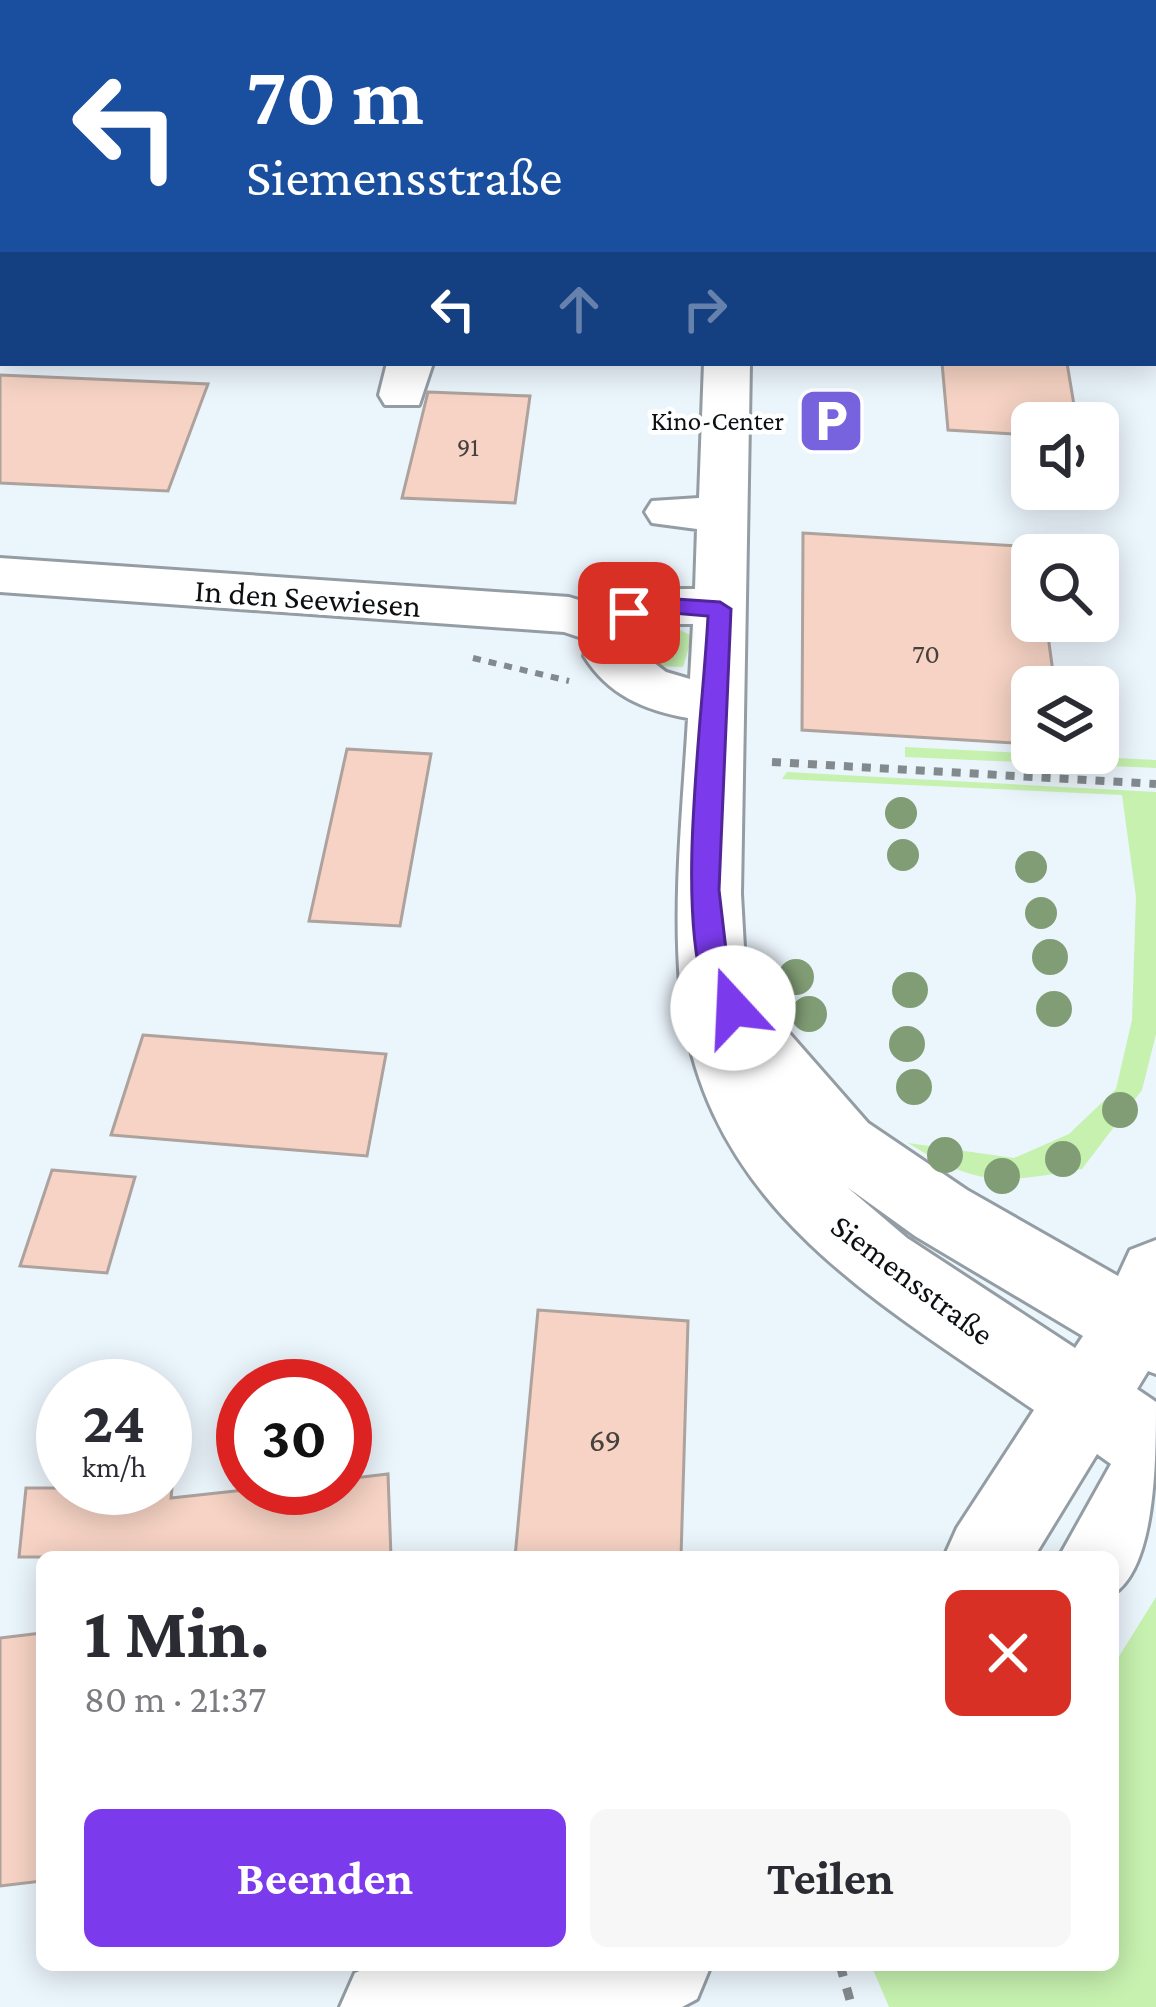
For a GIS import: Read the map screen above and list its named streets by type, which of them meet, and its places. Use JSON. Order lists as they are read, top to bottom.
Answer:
{
  "streets": {
    "street": ["In den Seewiesen", "Siemensstraße"]
  },
  "places": {
    "parking": ["Kino-Center"]
  },
  "house_numbers": ["91", "70", "69"],
  "page": {
    "turn": ["70 m", "Siemensstraße"],
    "speed": "24 km/h",
    "limit": "30",
    "heading": ["1 Min.", "80 m · 21:37"],
    "buttons": ["Beenden", "Teilen"]
  }
}
